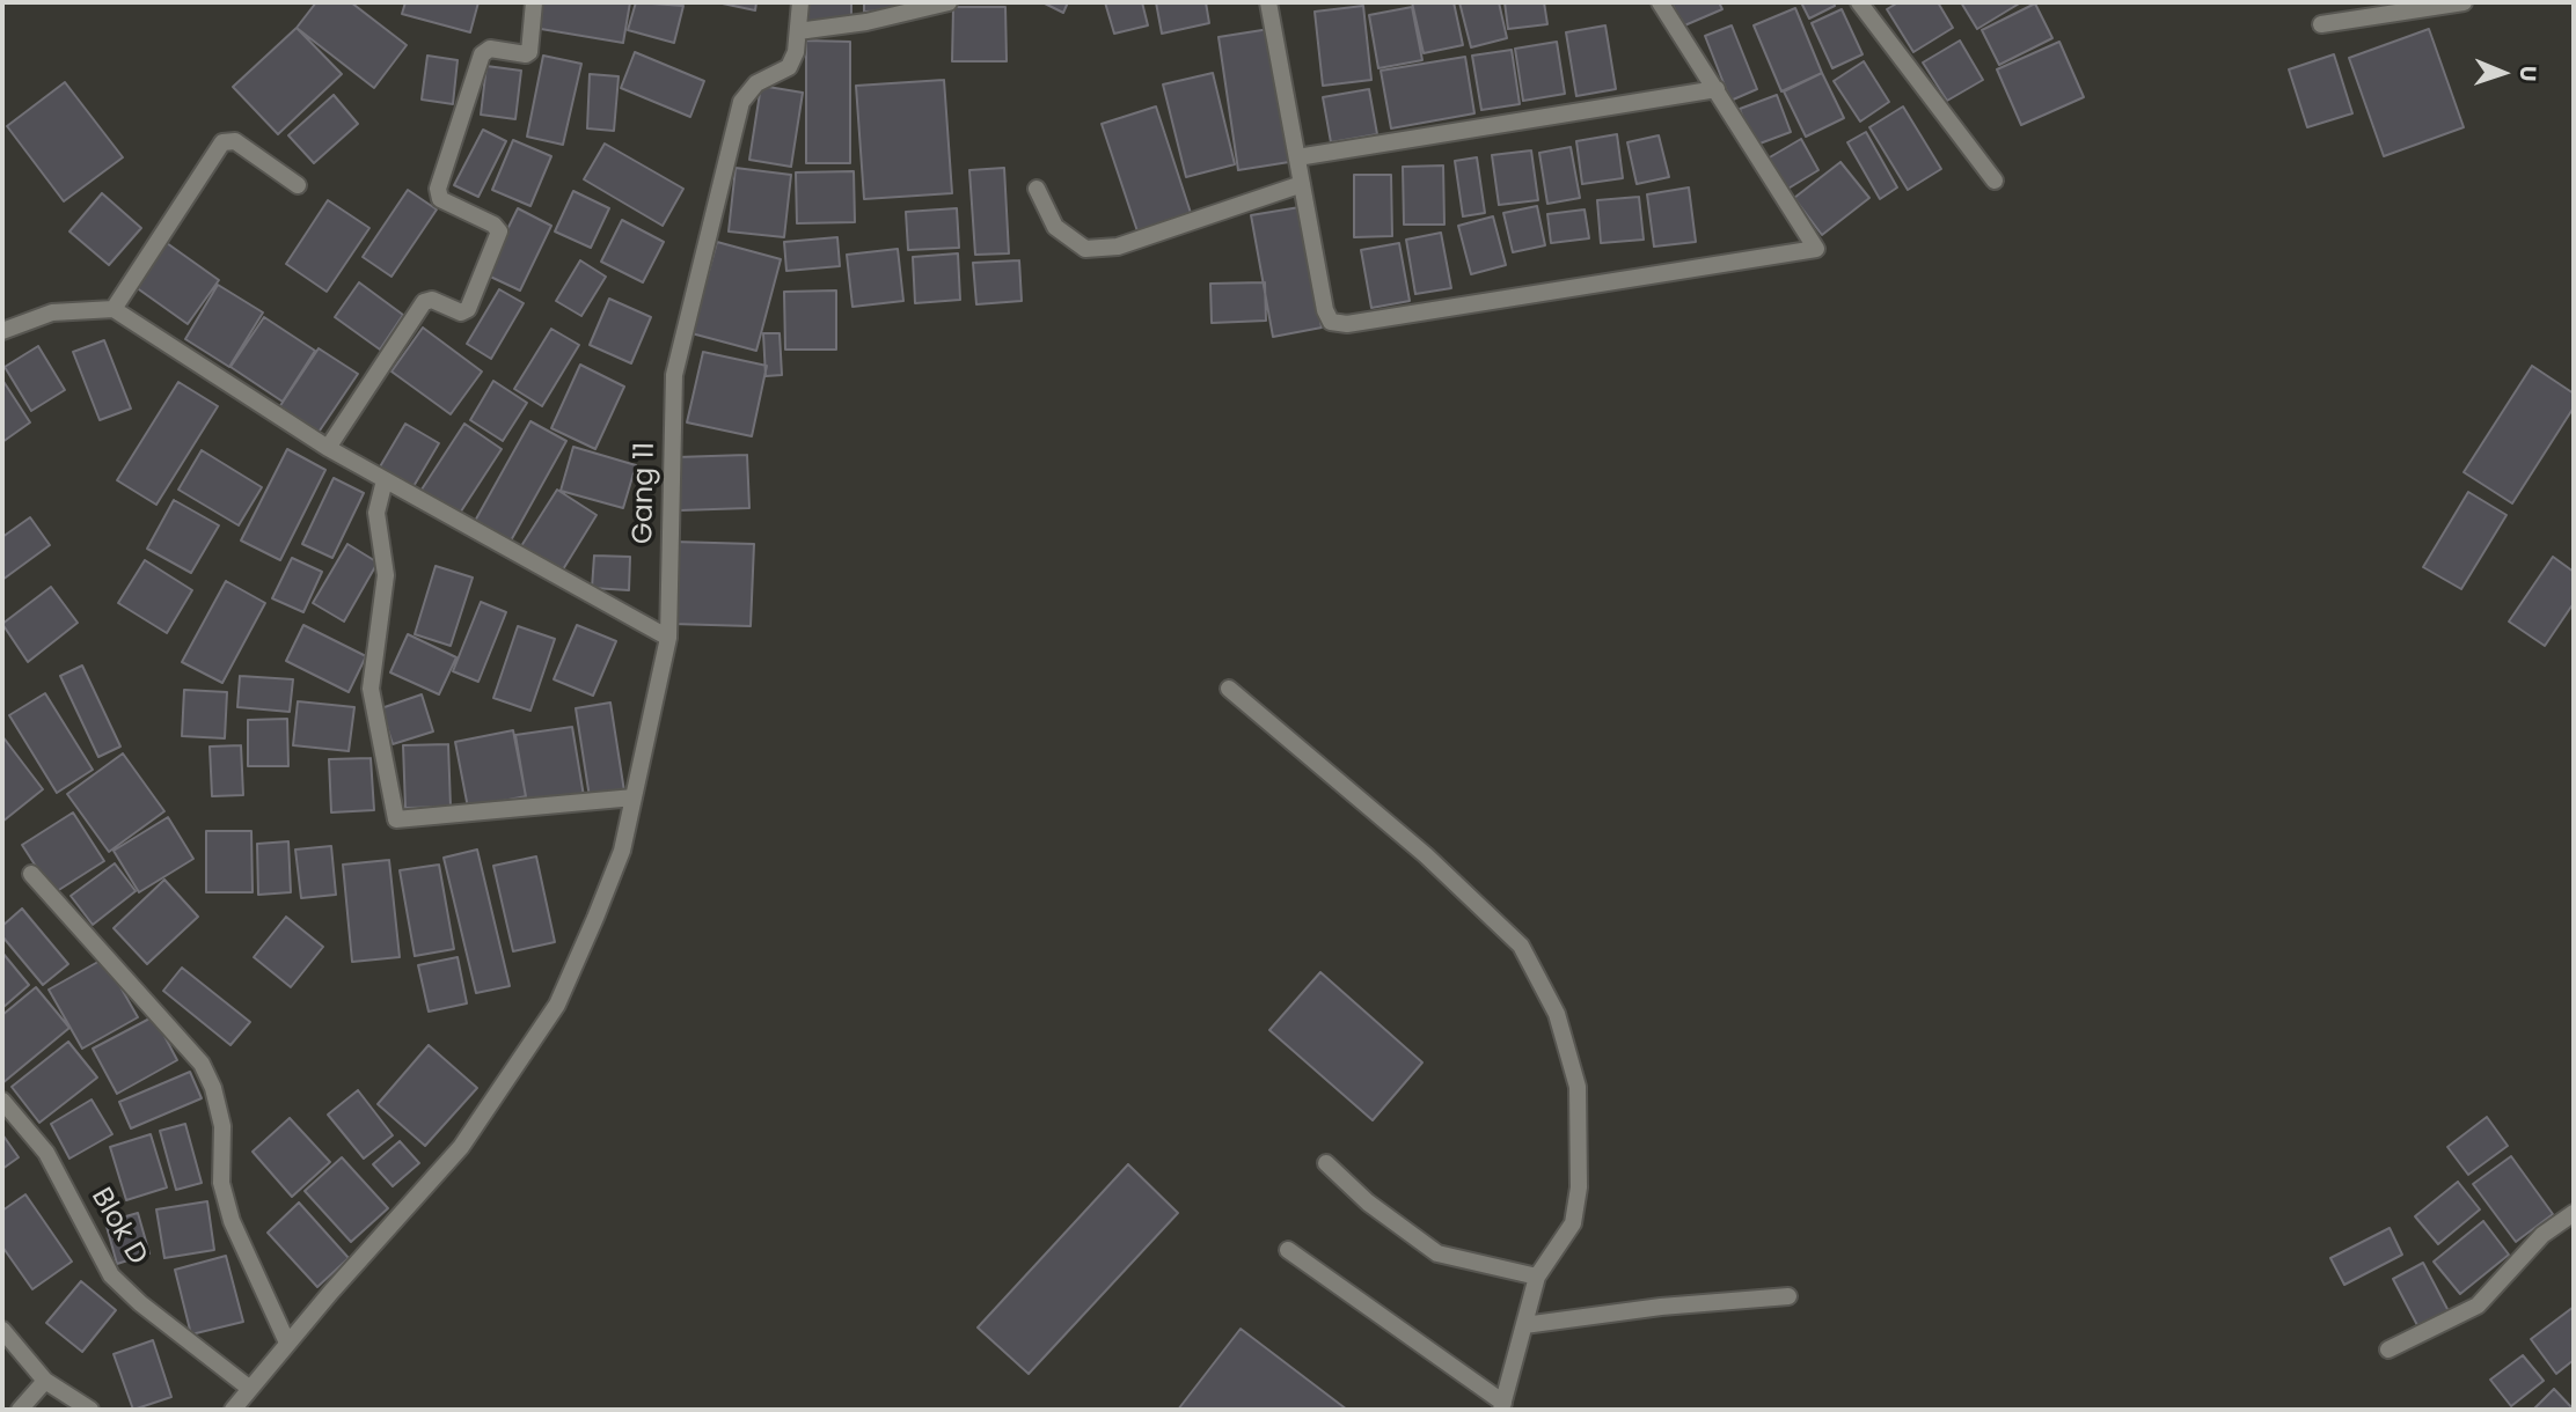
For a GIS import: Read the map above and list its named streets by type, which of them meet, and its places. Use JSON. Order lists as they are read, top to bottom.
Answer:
{
  "streets": {
    "street": ["Gang 11", "Blok D"]
  },
  "crossings": [
    ["Gang 11", "Blok D"]
  ],
  "north": "right"
}
